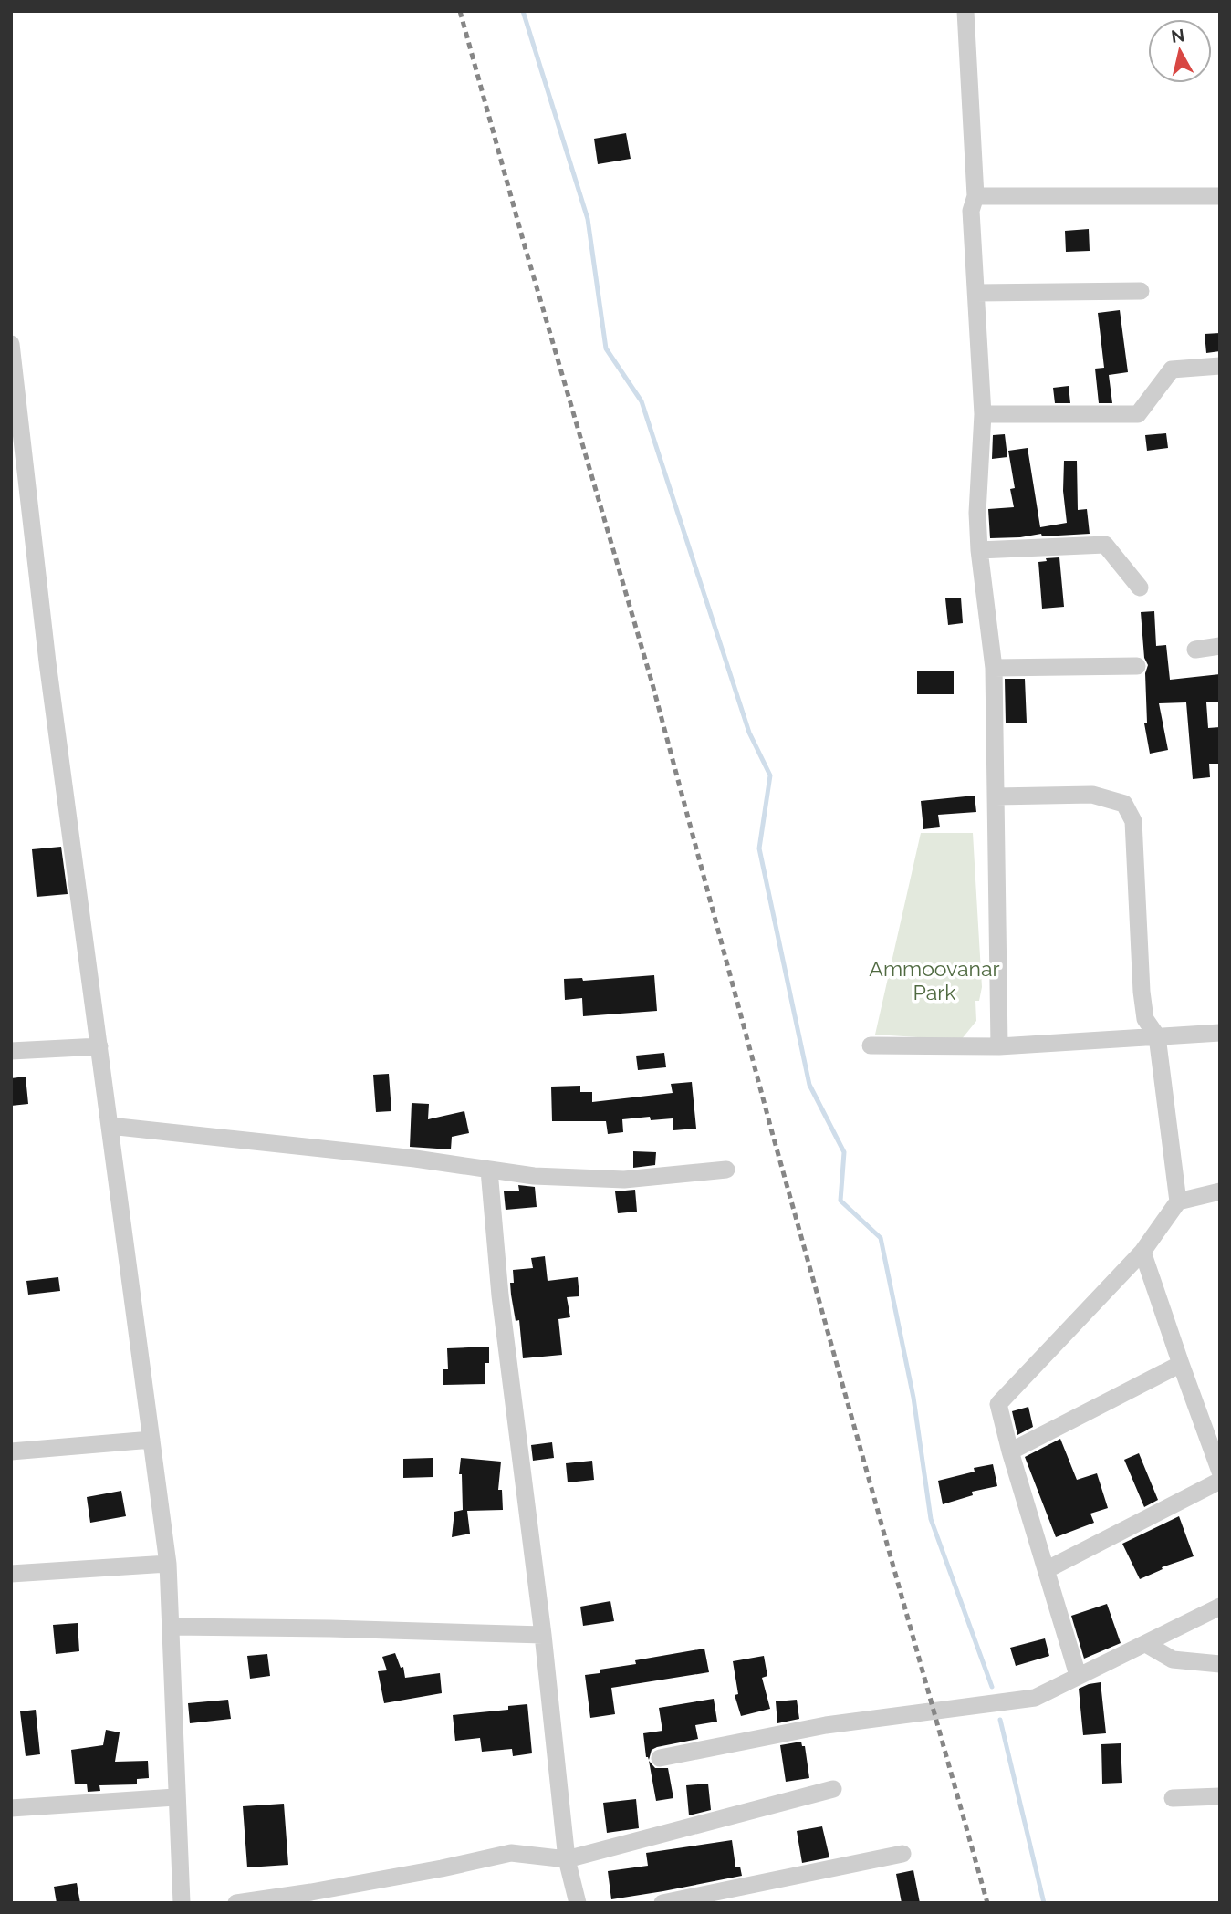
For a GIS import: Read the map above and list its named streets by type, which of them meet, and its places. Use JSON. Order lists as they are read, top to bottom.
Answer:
{
  "parks": ["Ammoovanar Park"],
  "north": "top"
}
